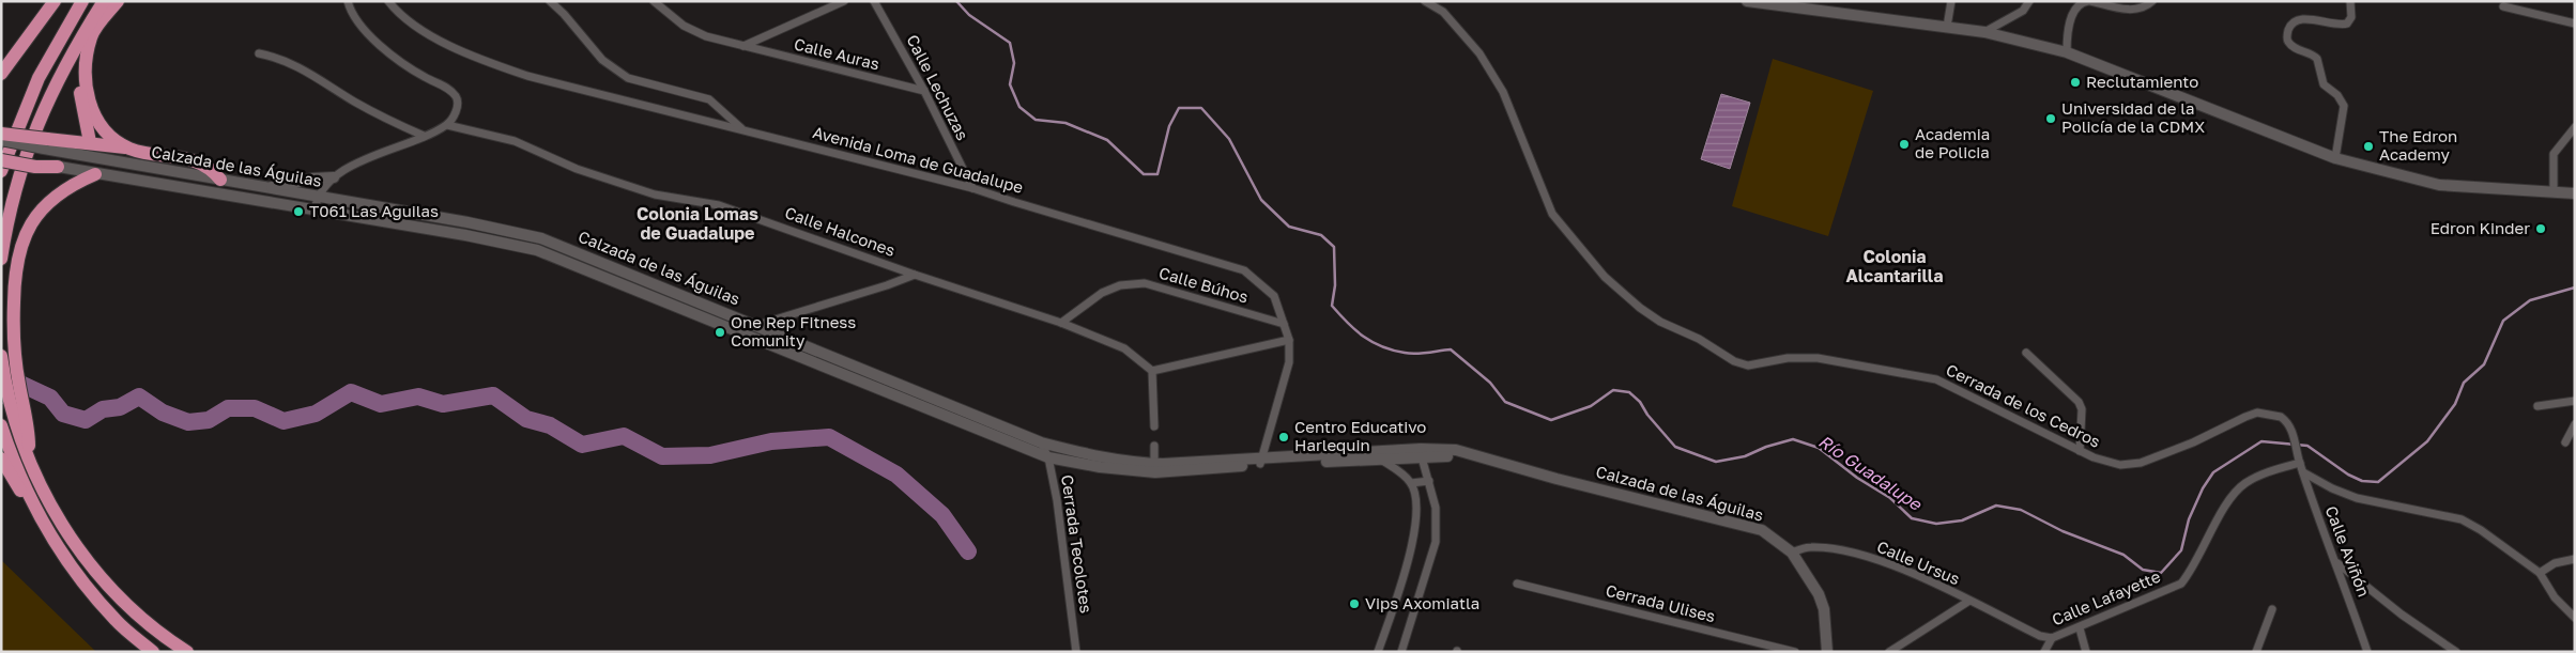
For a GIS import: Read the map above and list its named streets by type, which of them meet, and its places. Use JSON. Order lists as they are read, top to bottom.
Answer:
{
  "streets": {
    "main road": ["Calzada de las Águilas"],
    "street": [
      "Calle Auras",
      "Calle Lechuzas",
      "Avenida Loma de Guadalupe",
      "Calle Halcones",
      "Calle Búhos",
      "Cerrada de los Cedros",
      "Cerrada Tecolotes",
      "Calle Aviñón",
      "Calle Ursus",
      "Calle Lafayette",
      "Cerrada Ulises"
    ]
  },
  "crossings": [
    ["Calle Auras", "Calle Lechuzas"],
    ["Calle Lechuzas", "Avenida Loma de Guadalupe"],
    ["Avenida Loma de Guadalupe", "Calzada de las Águilas"],
    ["Avenida Loma de Guadalupe", "Calle Búhos"],
    ["Calzada de las Águilas", "Cerrada Tecolotes"],
    ["Calzada de las Águilas", "Calle Ursus"],
    ["Calle Halcones", "Calle Búhos"],
    ["Cerrada de los Cedros", "Calle Aviñón"],
    ["Cerrada de los Cedros", "Calle Lafayette"],
    ["Calle Aviñón", "Calle Lafayette"],
    ["Calle Ursus", "Calle Lafayette"]
  ],
  "districts": ["Colonia Lomas de Guadalupe", "Colonia Alcantarilla"],
  "water": ["Río Guadalupe"],
  "places": [
    "Reclutamiento",
    "Universidad de la Policía de la CDMX",
    "Academia de Policia",
    "The Edron Academy",
    "T061 Las Aguilas",
    "Edron Kinder",
    "One Rep Fitness Comunity",
    "Centro Educativo Harlequin",
    "Vips Axomiatla"
  ]
}
